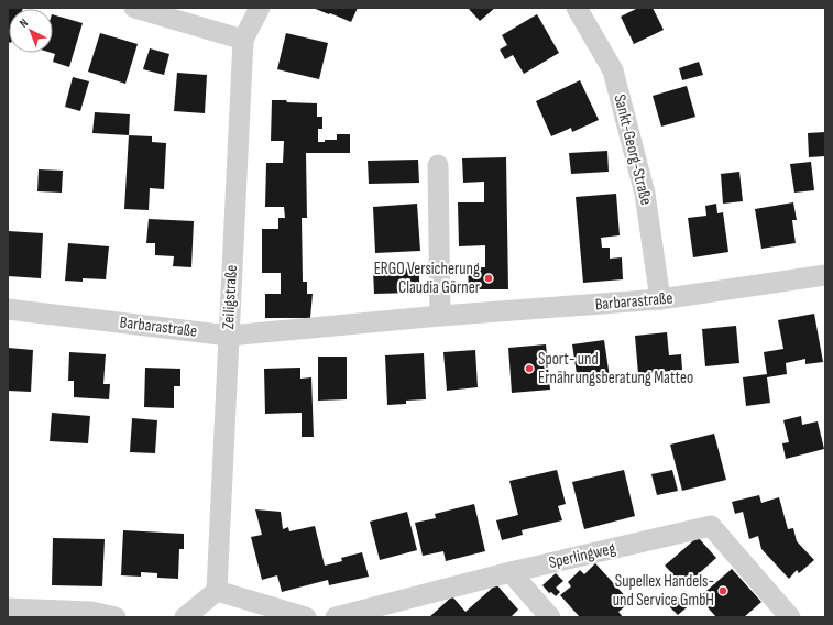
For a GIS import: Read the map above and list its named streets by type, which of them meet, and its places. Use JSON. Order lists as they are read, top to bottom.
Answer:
{
  "streets": {
    "street": [
      "Sankt-Georg-Straße",
      "Zeiligstraße",
      "Barbarastraße",
      "Sperlingweg"
    ]
  },
  "crossings": [
    ["Sankt-Georg-Straße", "Barbarastraße"],
    ["Zeiligstraße", "Barbarastraße"]
  ],
  "places": ["ERGO Versicherung Claudia Görner", "Sport- und Ernährungsberatung Matteo", "Supellex Handels- und Service GmbH"],
  "north": "top left"
}
